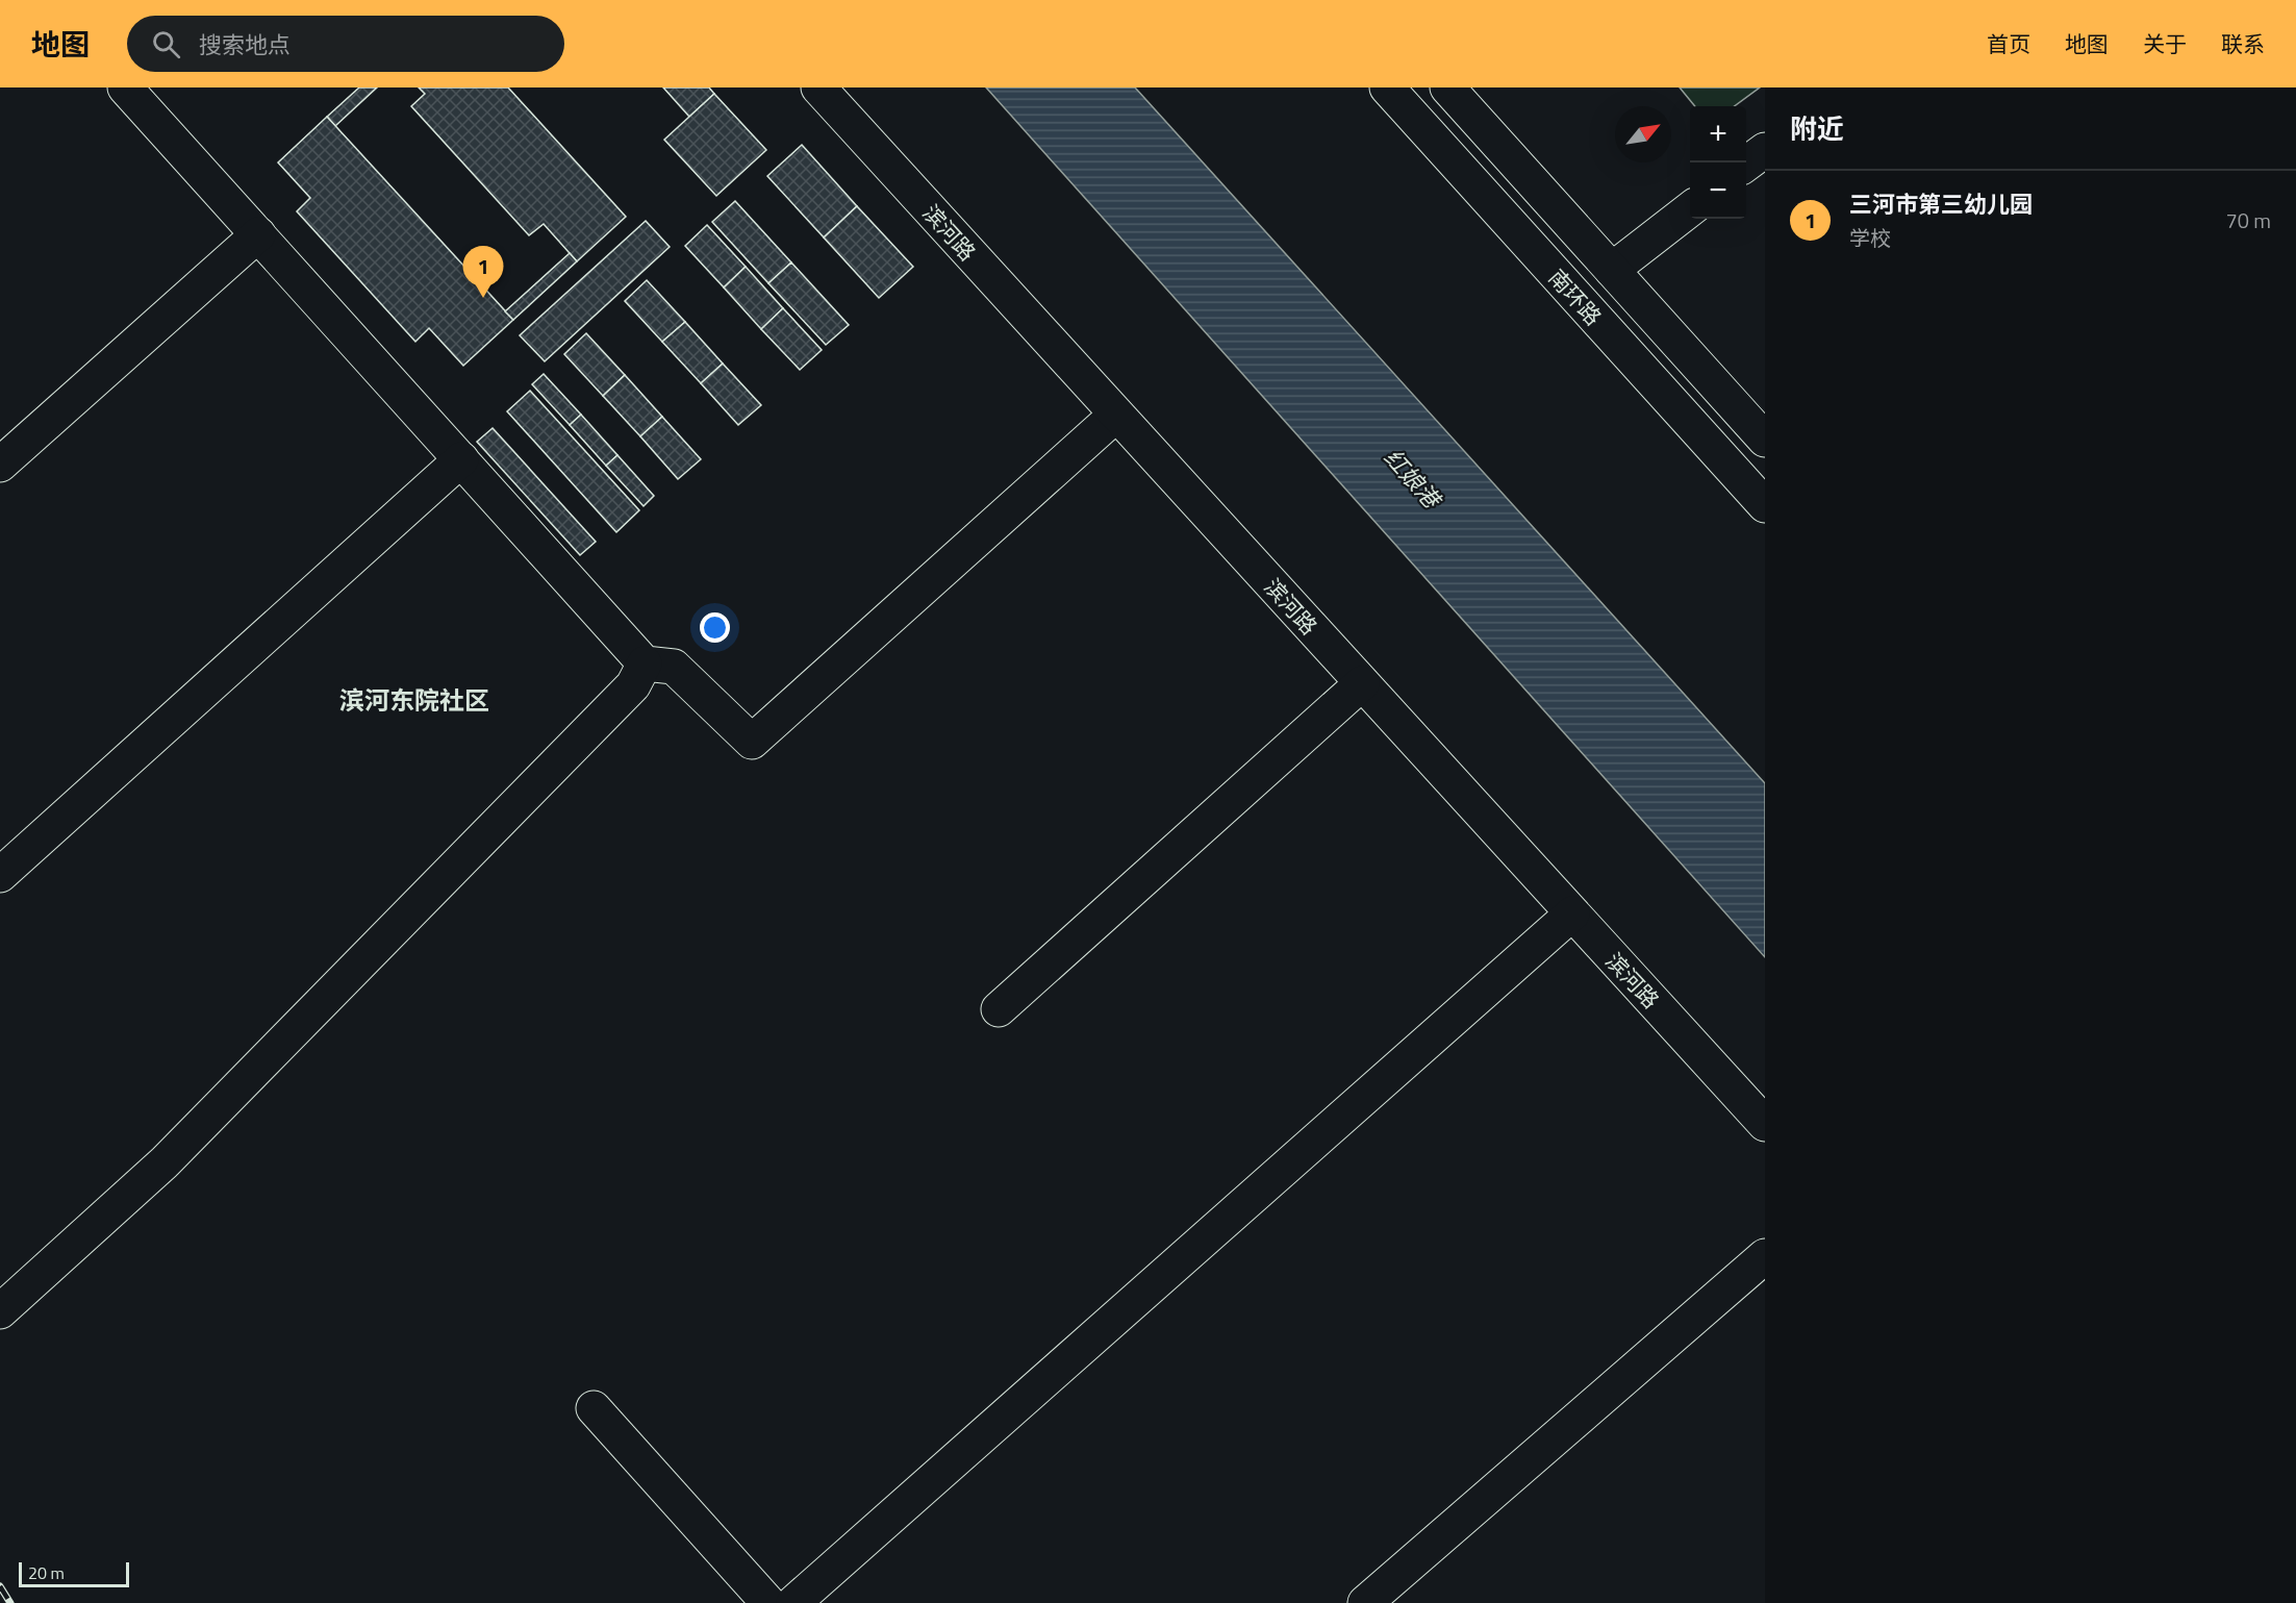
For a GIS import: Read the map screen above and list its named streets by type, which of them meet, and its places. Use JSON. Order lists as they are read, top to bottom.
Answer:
{
  "streets": {
    "street": ["滨河路", "南环路"]
  },
  "districts": ["滨河东院社区"],
  "water": ["红娘港"],
  "scale_bar": "20 m",
  "north": "top right",
  "page": {
    "header": "地图",
    "search": "搜索地点",
    "nav": [
      "首页",
      "地图",
      "关于",
      "联系"
    ],
    "heading": "附近",
    "map_buttons": ["+", "−"],
    "list": [
      {
        "mark": "1",
        "name": "三河市第三幼儿园",
        "note": "学校",
        "value": "70 m"
      }
    ],
    "pins": "1",
    "scale": "20 m"
  }
}
